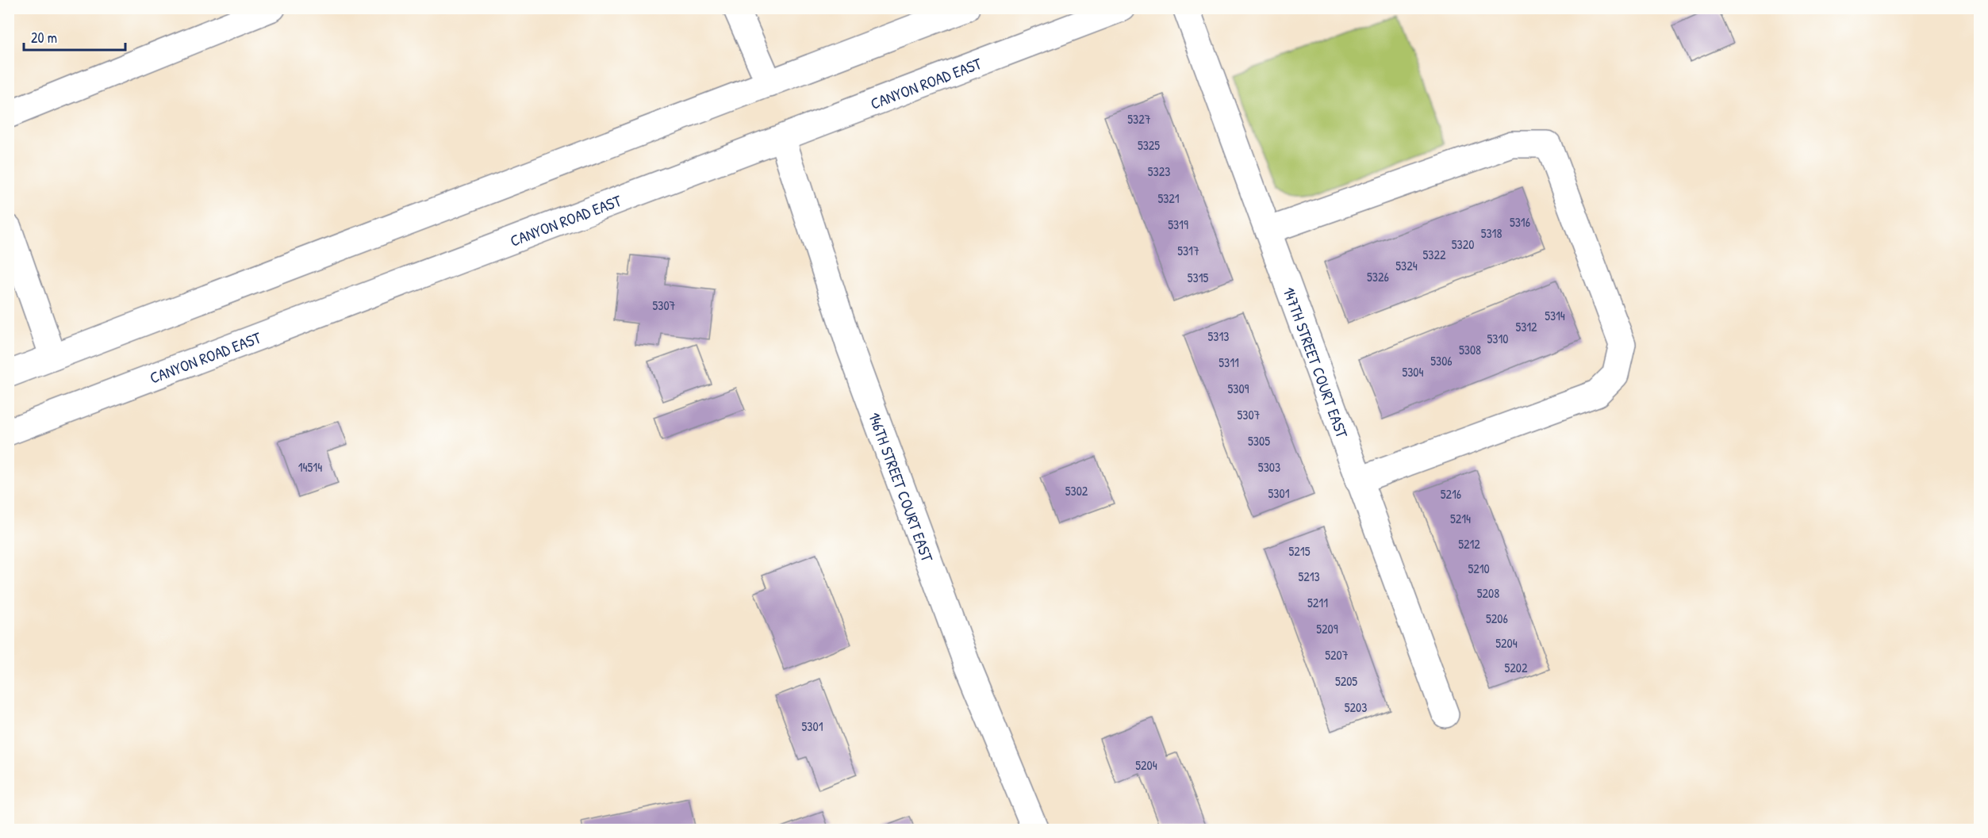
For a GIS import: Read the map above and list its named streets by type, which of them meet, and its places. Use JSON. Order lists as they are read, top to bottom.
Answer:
{
  "streets": {
    "street": ["CANYON ROAD EAST", "147TH STREET COURT EAST", "146TH STREET COURT EAST"]
  },
  "crossings": [
    ["CANYON ROAD EAST", "146TH STREET COURT EAST"]
  ],
  "house_numbers": [
    "5327",
    "5325",
    "5323",
    "5321",
    "5316",
    "5319",
    "5318",
    "5320",
    "5317",
    "5322",
    "5324",
    "5326",
    "5315",
    "5307",
    "5314",
    "5312",
    "5313",
    "5310",
    "5308",
    "5306",
    "5311",
    "5304",
    "5309",
    "5307",
    "5305",
    "14514",
    "5303",
    "5302",
    "5301",
    "5216",
    "5214",
    "5212",
    "5215",
    "5210",
    "5213",
    "5208",
    "5211",
    "5206",
    "5209",
    "5204",
    "5207",
    "5202",
    "5205",
    "5203",
    "5301",
    "5204"
  ],
  "scale_bar": "20 m"
}
